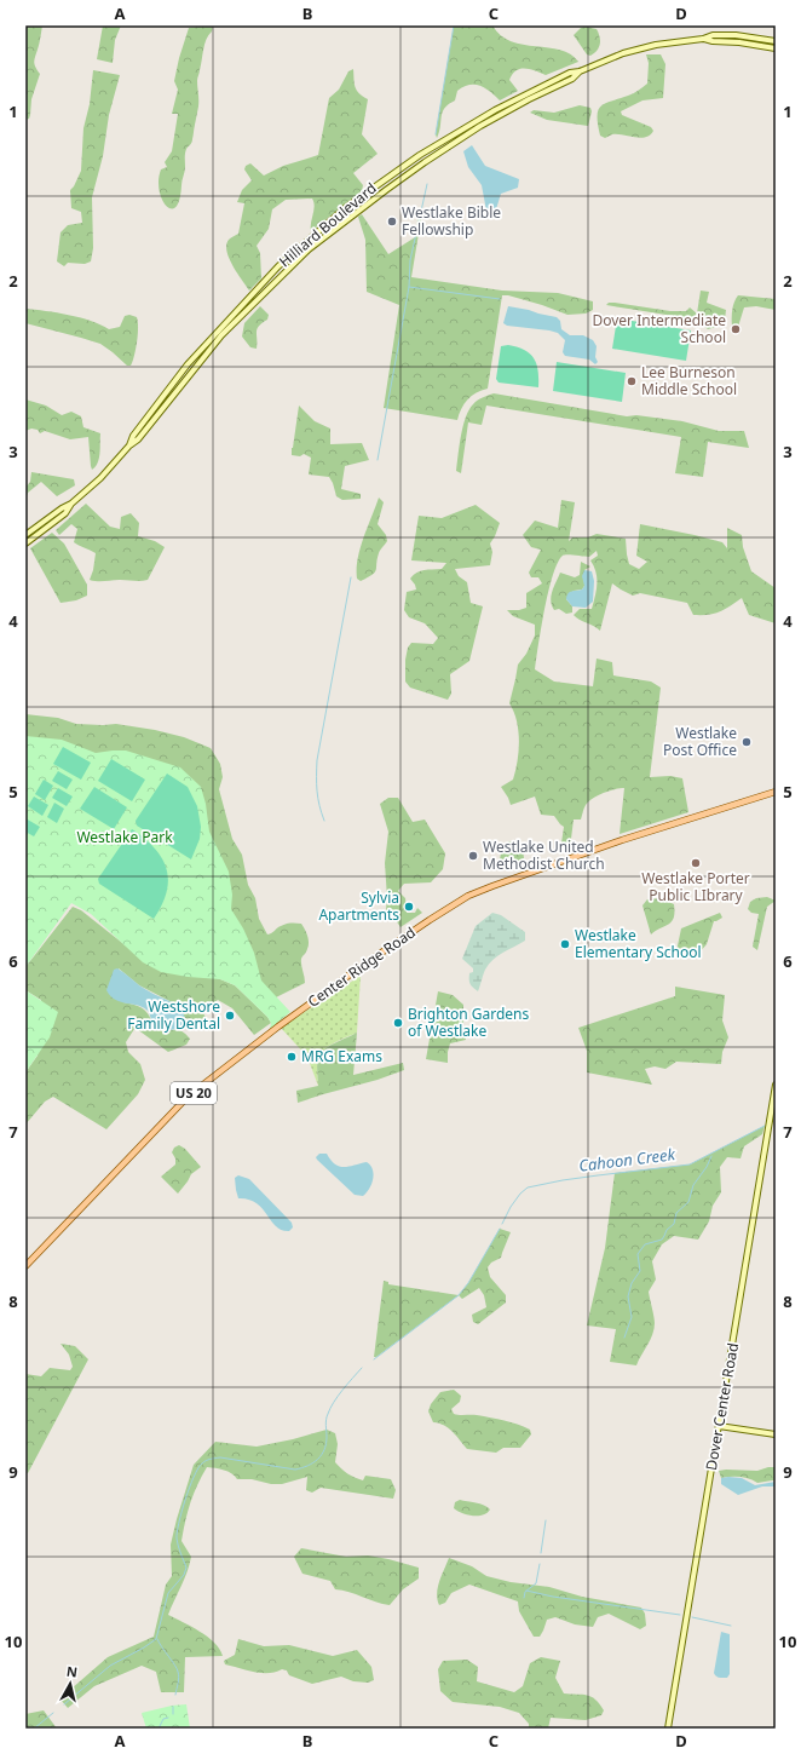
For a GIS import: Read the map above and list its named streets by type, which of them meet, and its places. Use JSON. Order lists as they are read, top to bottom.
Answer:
{
  "streets": {
    "main road": [
      "Hilliard Boulevard",
      "Center Ridge Road",
      "US 20",
      "Dover Center Road"
    ]
  },
  "water": ["Cahoon Creek"],
  "parks": ["Westlake Park"],
  "places": [
    "Westlake Bible Fellowship",
    "Dover Intermediate School",
    "Lee Burneson Middle School",
    "Westlake Post Office",
    "Westlake United Methodist Church",
    "Westlake Porter Public LIbrary",
    "Sylvia Apartments",
    "Westlake Elementary School",
    "Westshore Family Dental",
    "Brighton Gardens of Westlake",
    "MRG Exams"
  ],
  "north": "top",
  "grid": {
    "columns": [
      "A",
      "B",
      "C",
      "D"
    ],
    "rows": [
      "1",
      "2",
      "3",
      "4",
      "5",
      "6",
      "7",
      "8",
      "9",
      "10"
    ]
  }
}
